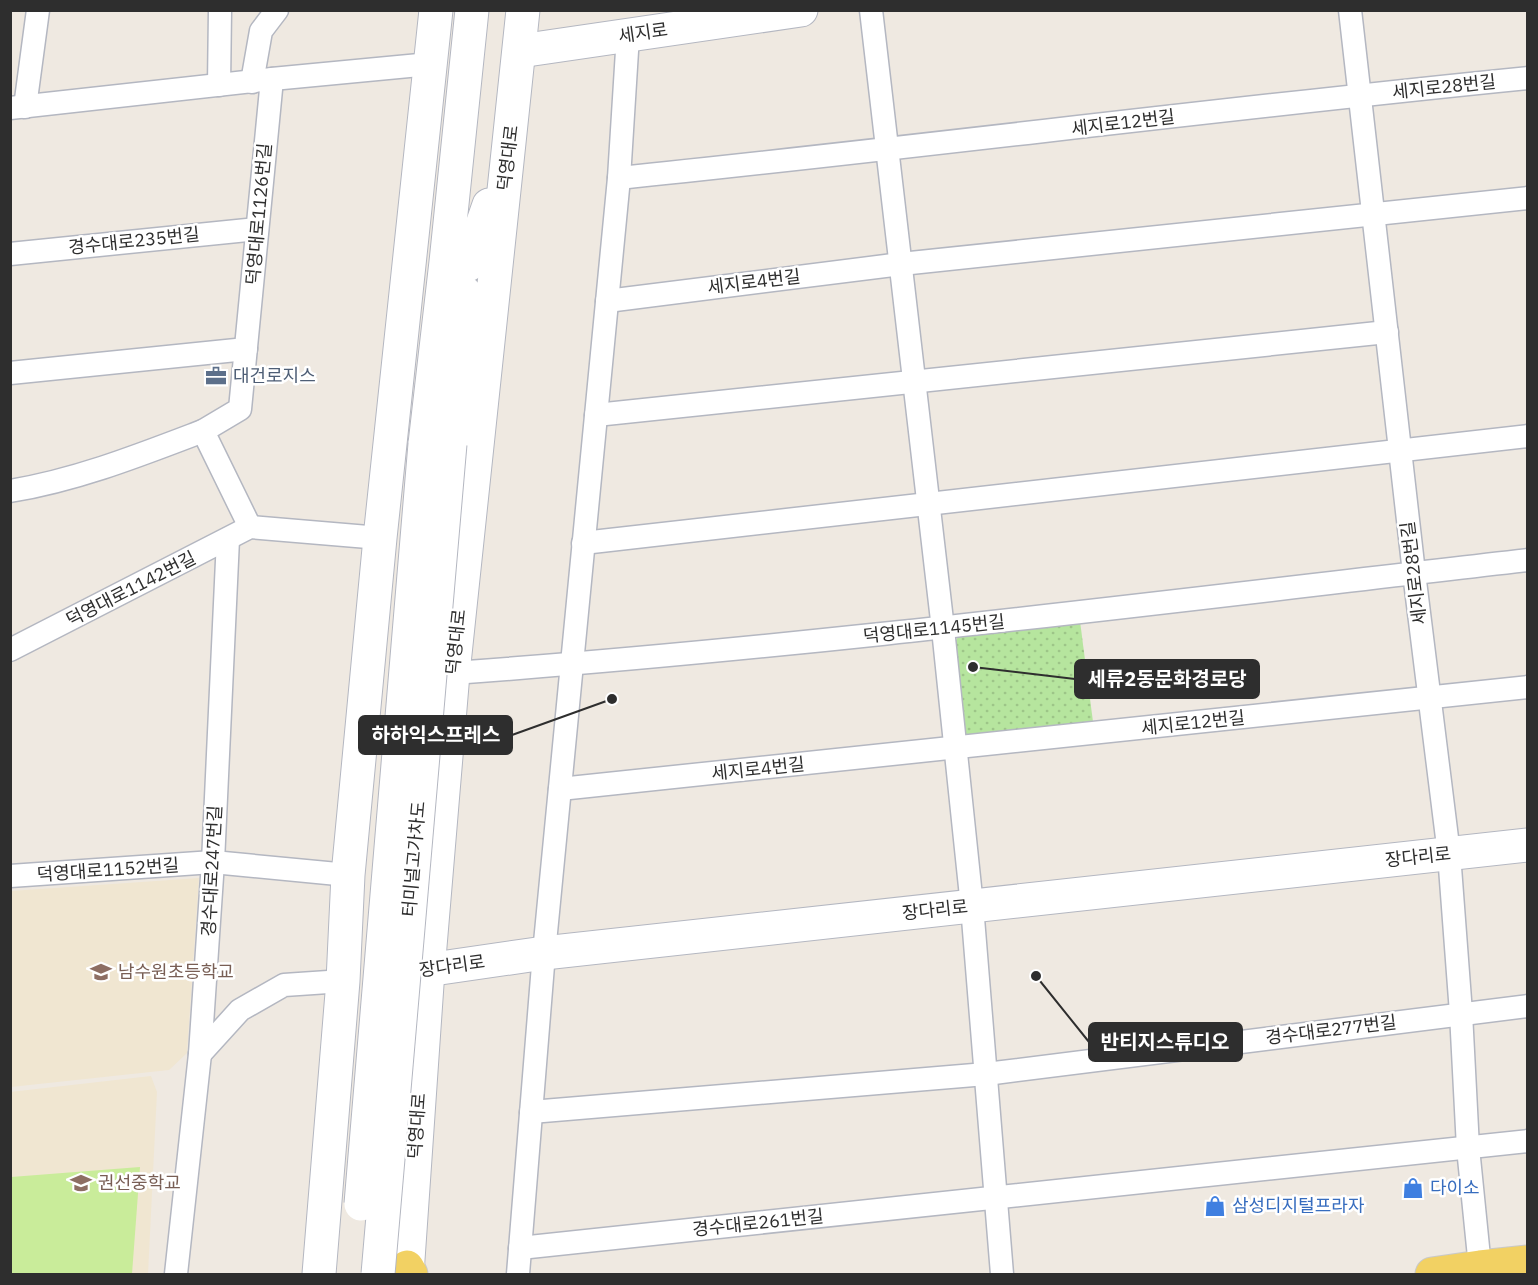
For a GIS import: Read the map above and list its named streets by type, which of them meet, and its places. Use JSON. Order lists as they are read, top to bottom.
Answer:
{
  "streets": {
    "main road": [
      "세지로",
      "덕영대로",
      "장다리로",
      "터미널고가차도"
    ],
    "street": [
      "세지로28번길",
      "세지로12번길",
      "덕영대로1126번길",
      "경수대로235번길",
      "세지로4번길",
      "덕영대로1142번길",
      "덕영대로1145번길",
      "덕영대로1152번길",
      "경수대로247번길",
      "경수대로277번길",
      "경수대로261번길"
    ]
  },
  "crossings": [
    ["세지로", "덕영대로"],
    ["세지로28번길", "세지로12번길"],
    ["세지로28번길", "덕영대로1145번길"],
    ["세지로28번길", "장다리로"],
    ["세지로28번길", "경수대로277번길"],
    ["세지로12번길", "세지로4번길"],
    ["덕영대로", "덕영대로1145번길"],
    ["덕영대로", "장다리로"],
    ["덕영대로", "터미널고가차도"],
    ["덕영대로1126번길", "경수대로235번길"],
    ["덕영대로1142번길", "경수대로247번길"],
    ["덕영대로1152번길", "경수대로247번길"]
  ],
  "places": {
    "office": ["대건로지스"],
    "other": ["세류2동문화경로당", "하하익스프레스", "반티지스튜디오"],
    "school or university": ["남수원초등학교", "권선중학교"],
    "shop": ["다이소", "삼성디지털프라자"]
  }
}
